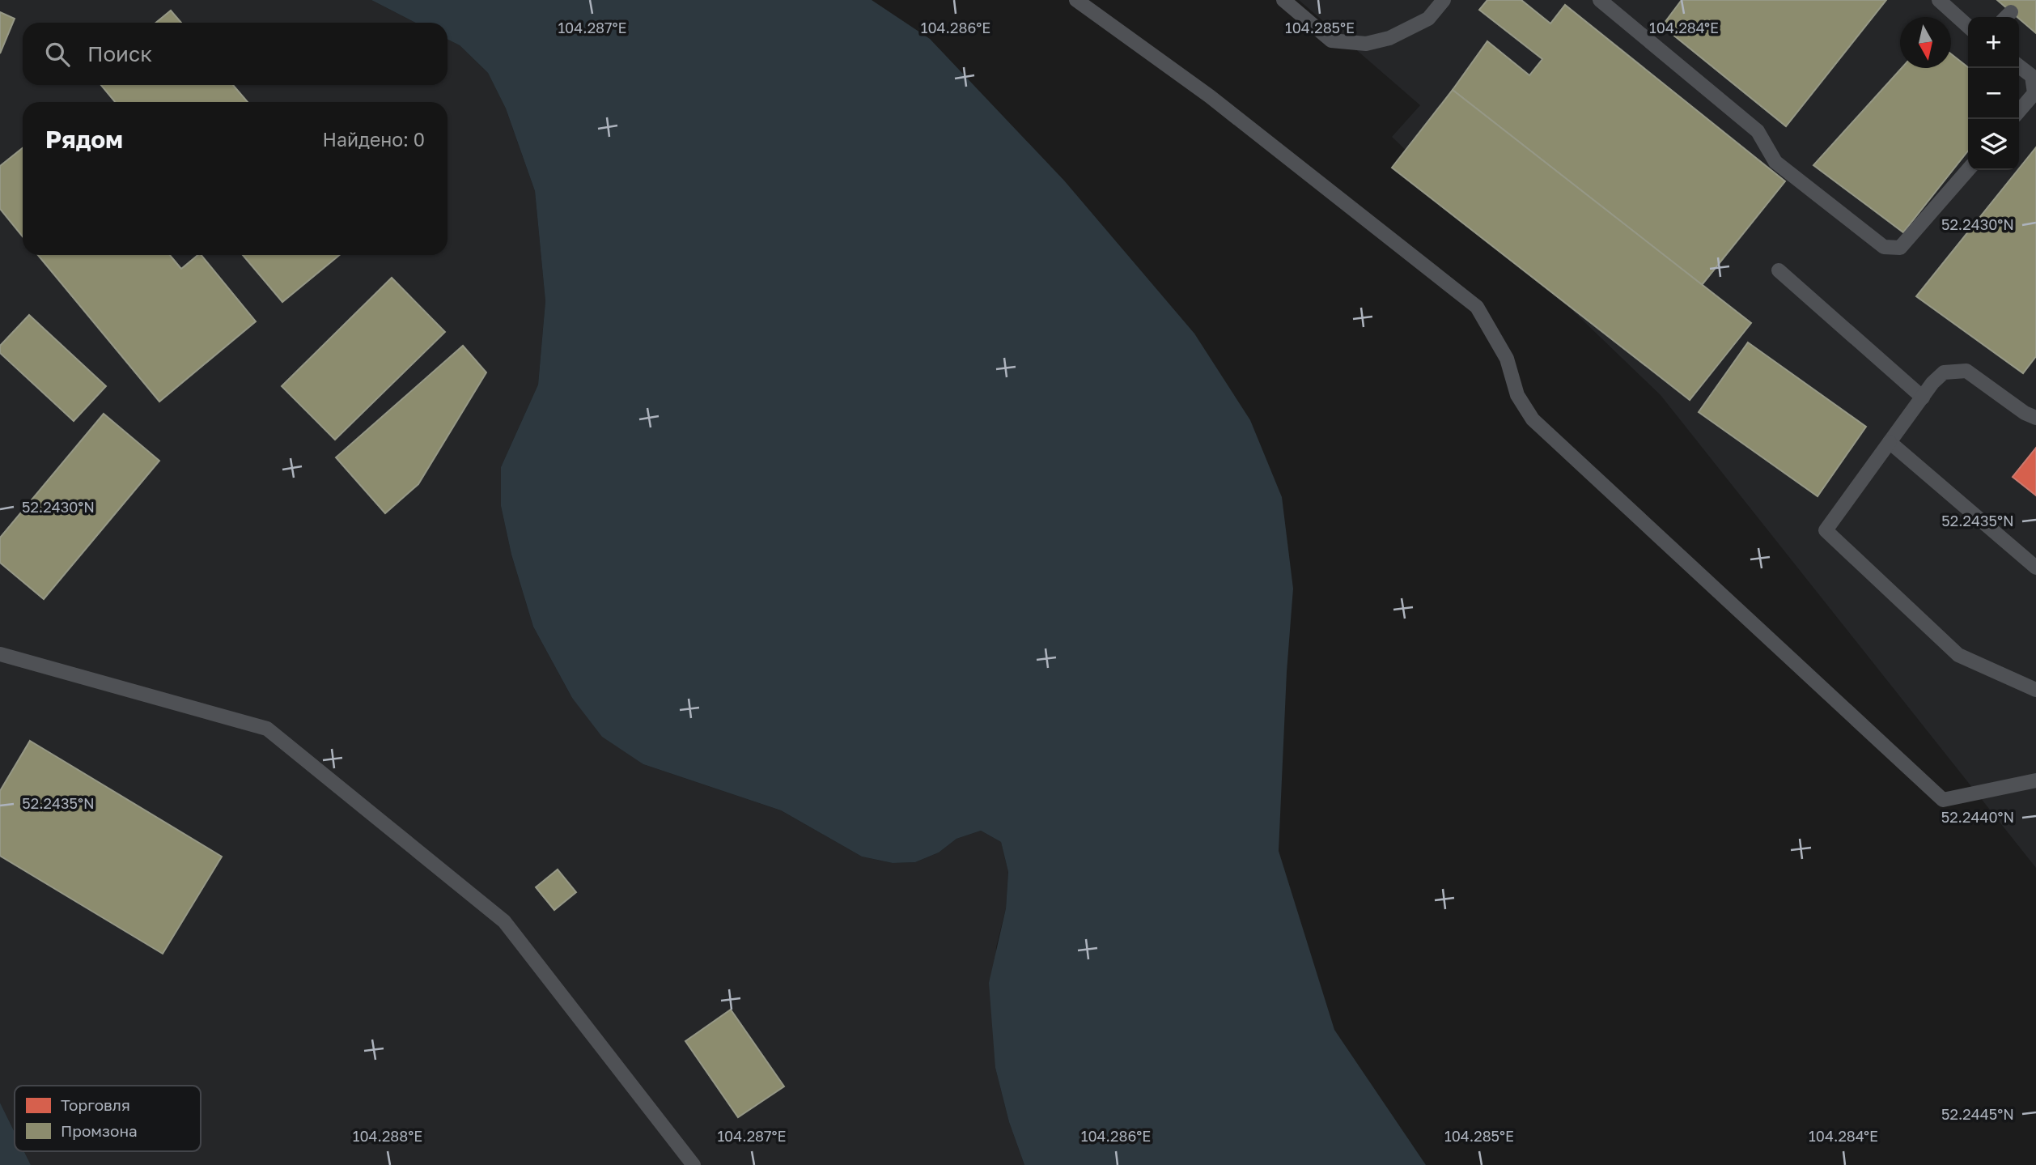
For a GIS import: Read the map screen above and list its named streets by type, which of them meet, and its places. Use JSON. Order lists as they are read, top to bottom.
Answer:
{
  "legend": ["Торговля", "Промзона"],
  "north": "bottom",
  "page": {
    "map_buttons": ["+", "−"],
    "search": "Поиск",
    "heading": ["Рядом", "Найдено: 0"]
  },
  "coordinates": [
    "104.287°E",
    "104.286°E",
    "104.285°E",
    "104.284°E",
    "52.2430°N",
    "52.2435°N",
    "52.2440°N",
    "52.2445°N",
    "104.288°E"
  ]
}
